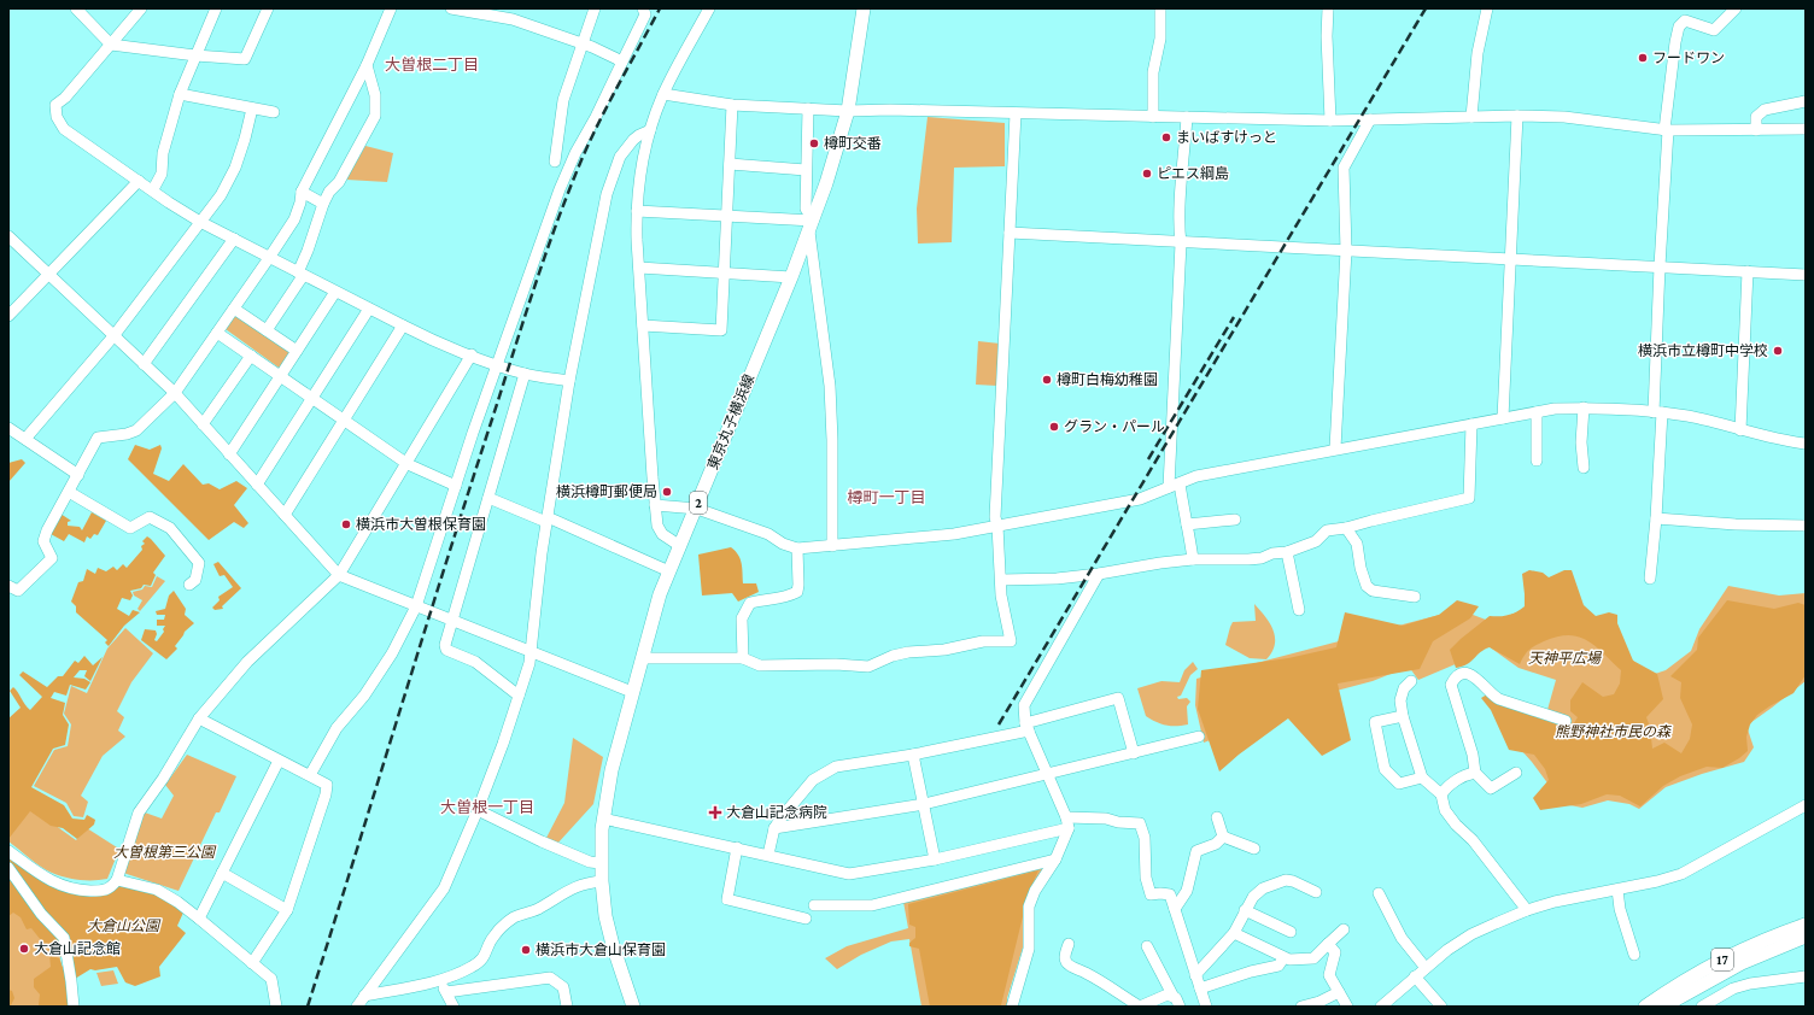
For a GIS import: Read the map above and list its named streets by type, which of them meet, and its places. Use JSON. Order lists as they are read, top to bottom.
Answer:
{
  "streets": {
    "main road": ["東京丸子横浜線", "2", "17"]
  },
  "districts": ["大曽根二丁目", "樽町一丁目", "大曽根一丁目"],
  "parks": [
    "天神平広場",
    "熊野神社市民の森",
    "大曽根第三公園",
    "大倉山公園"
  ],
  "places": {
    "other": [
      "フードワン",
      "まいばすけっと",
      "樽町交番",
      "ピエス綱島",
      "横浜市立樽町中学校",
      "樽町白梅幼稚園",
      "グラン・パール",
      "横浜樽町郵便局",
      "横浜市大曽根保育園",
      "大倉山記念館",
      "横浜市大倉山保育園"
    ],
    "health": ["大倉山記念病院"]
  }
}
